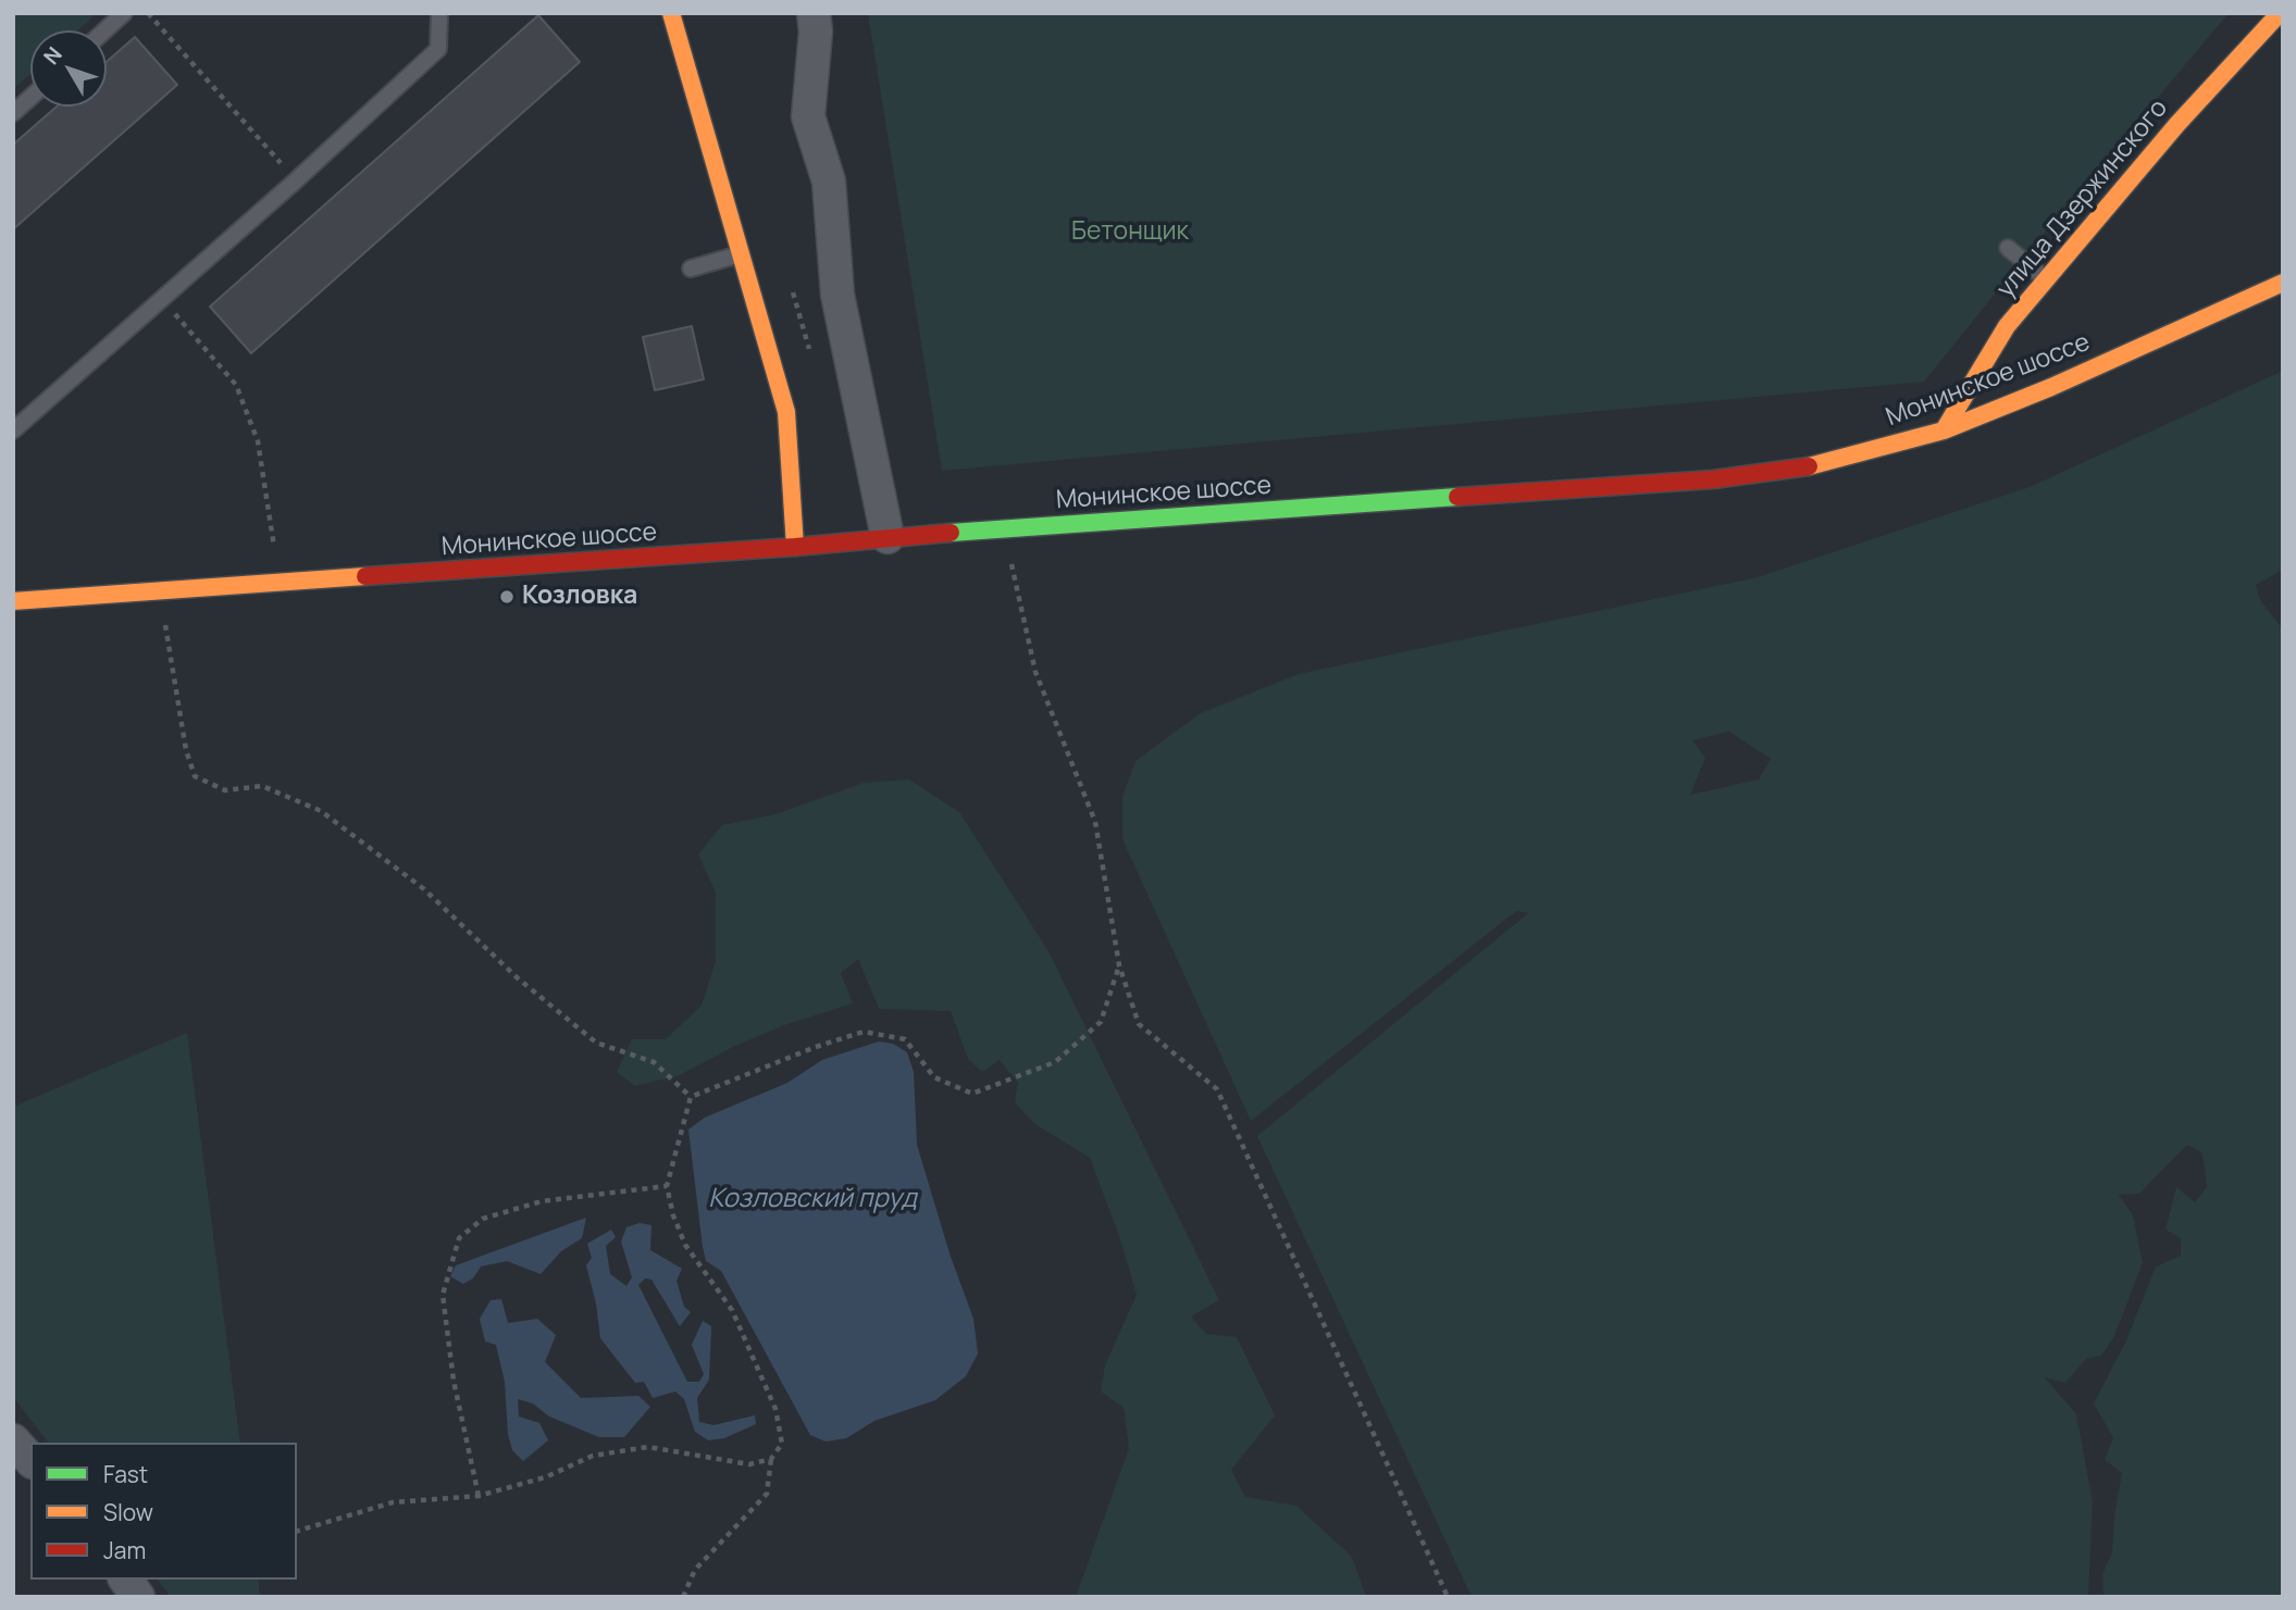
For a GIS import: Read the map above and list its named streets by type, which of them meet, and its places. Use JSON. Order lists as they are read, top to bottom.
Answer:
{
  "streets": {
    "main road": ["улица Дзержинского", "Монинское шоссе"]
  },
  "crossings": [
    ["улица Дзержинского", "Монинское шоссе"]
  ],
  "water": ["Козловский пруд"],
  "parks": ["Бетонщик"],
  "places": ["Козловка"],
  "legend": ["Fast", "Slow", "Jam"],
  "north": "top left"
}
